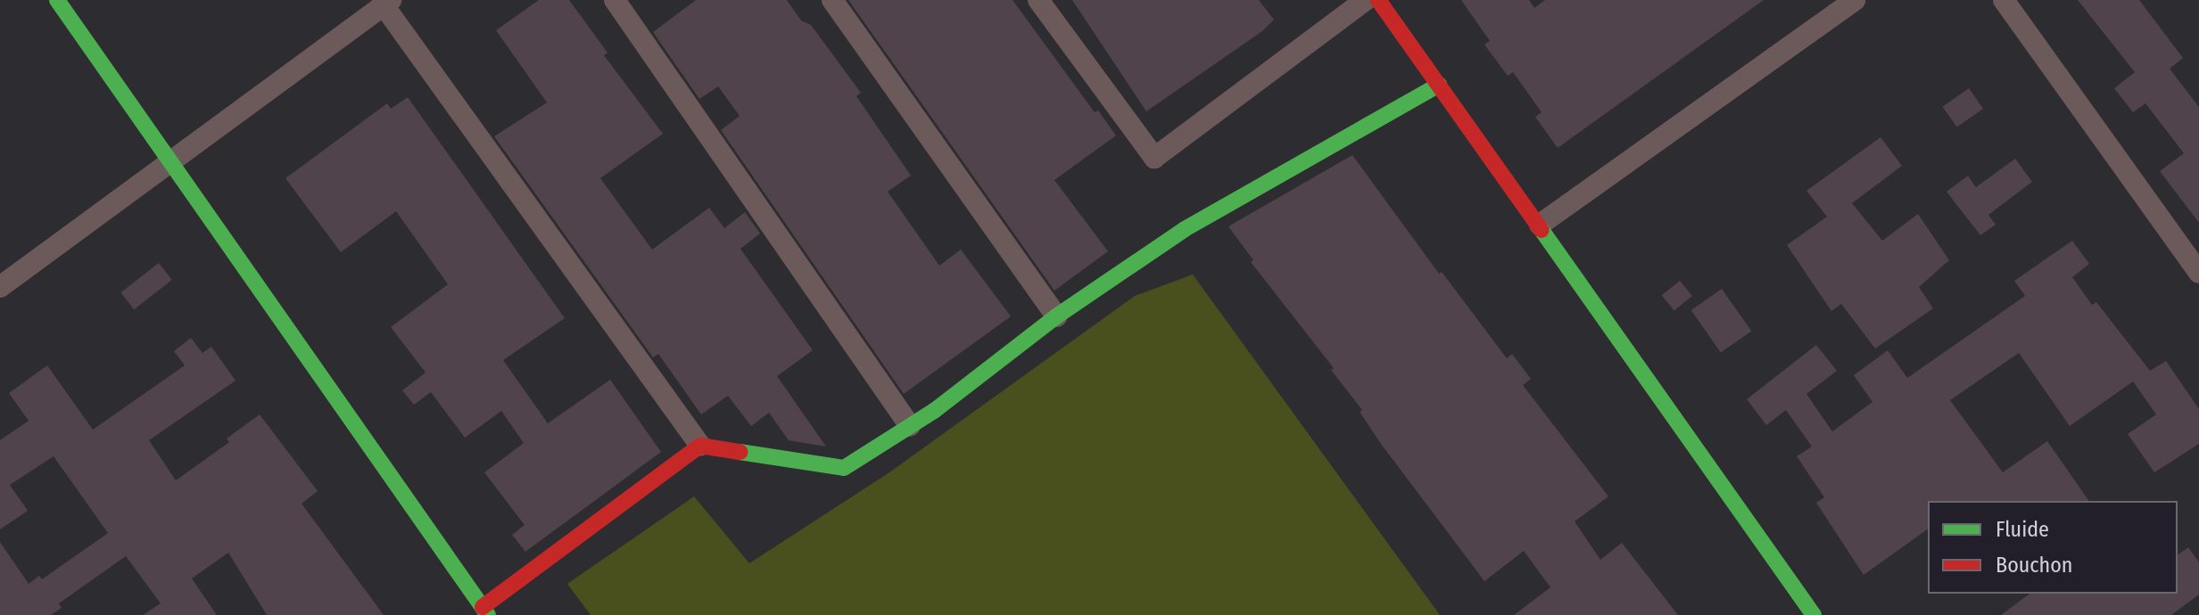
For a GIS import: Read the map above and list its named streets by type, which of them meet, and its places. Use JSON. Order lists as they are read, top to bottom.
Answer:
{
  "legend": ["Fluide", "Bouchon"]
}
